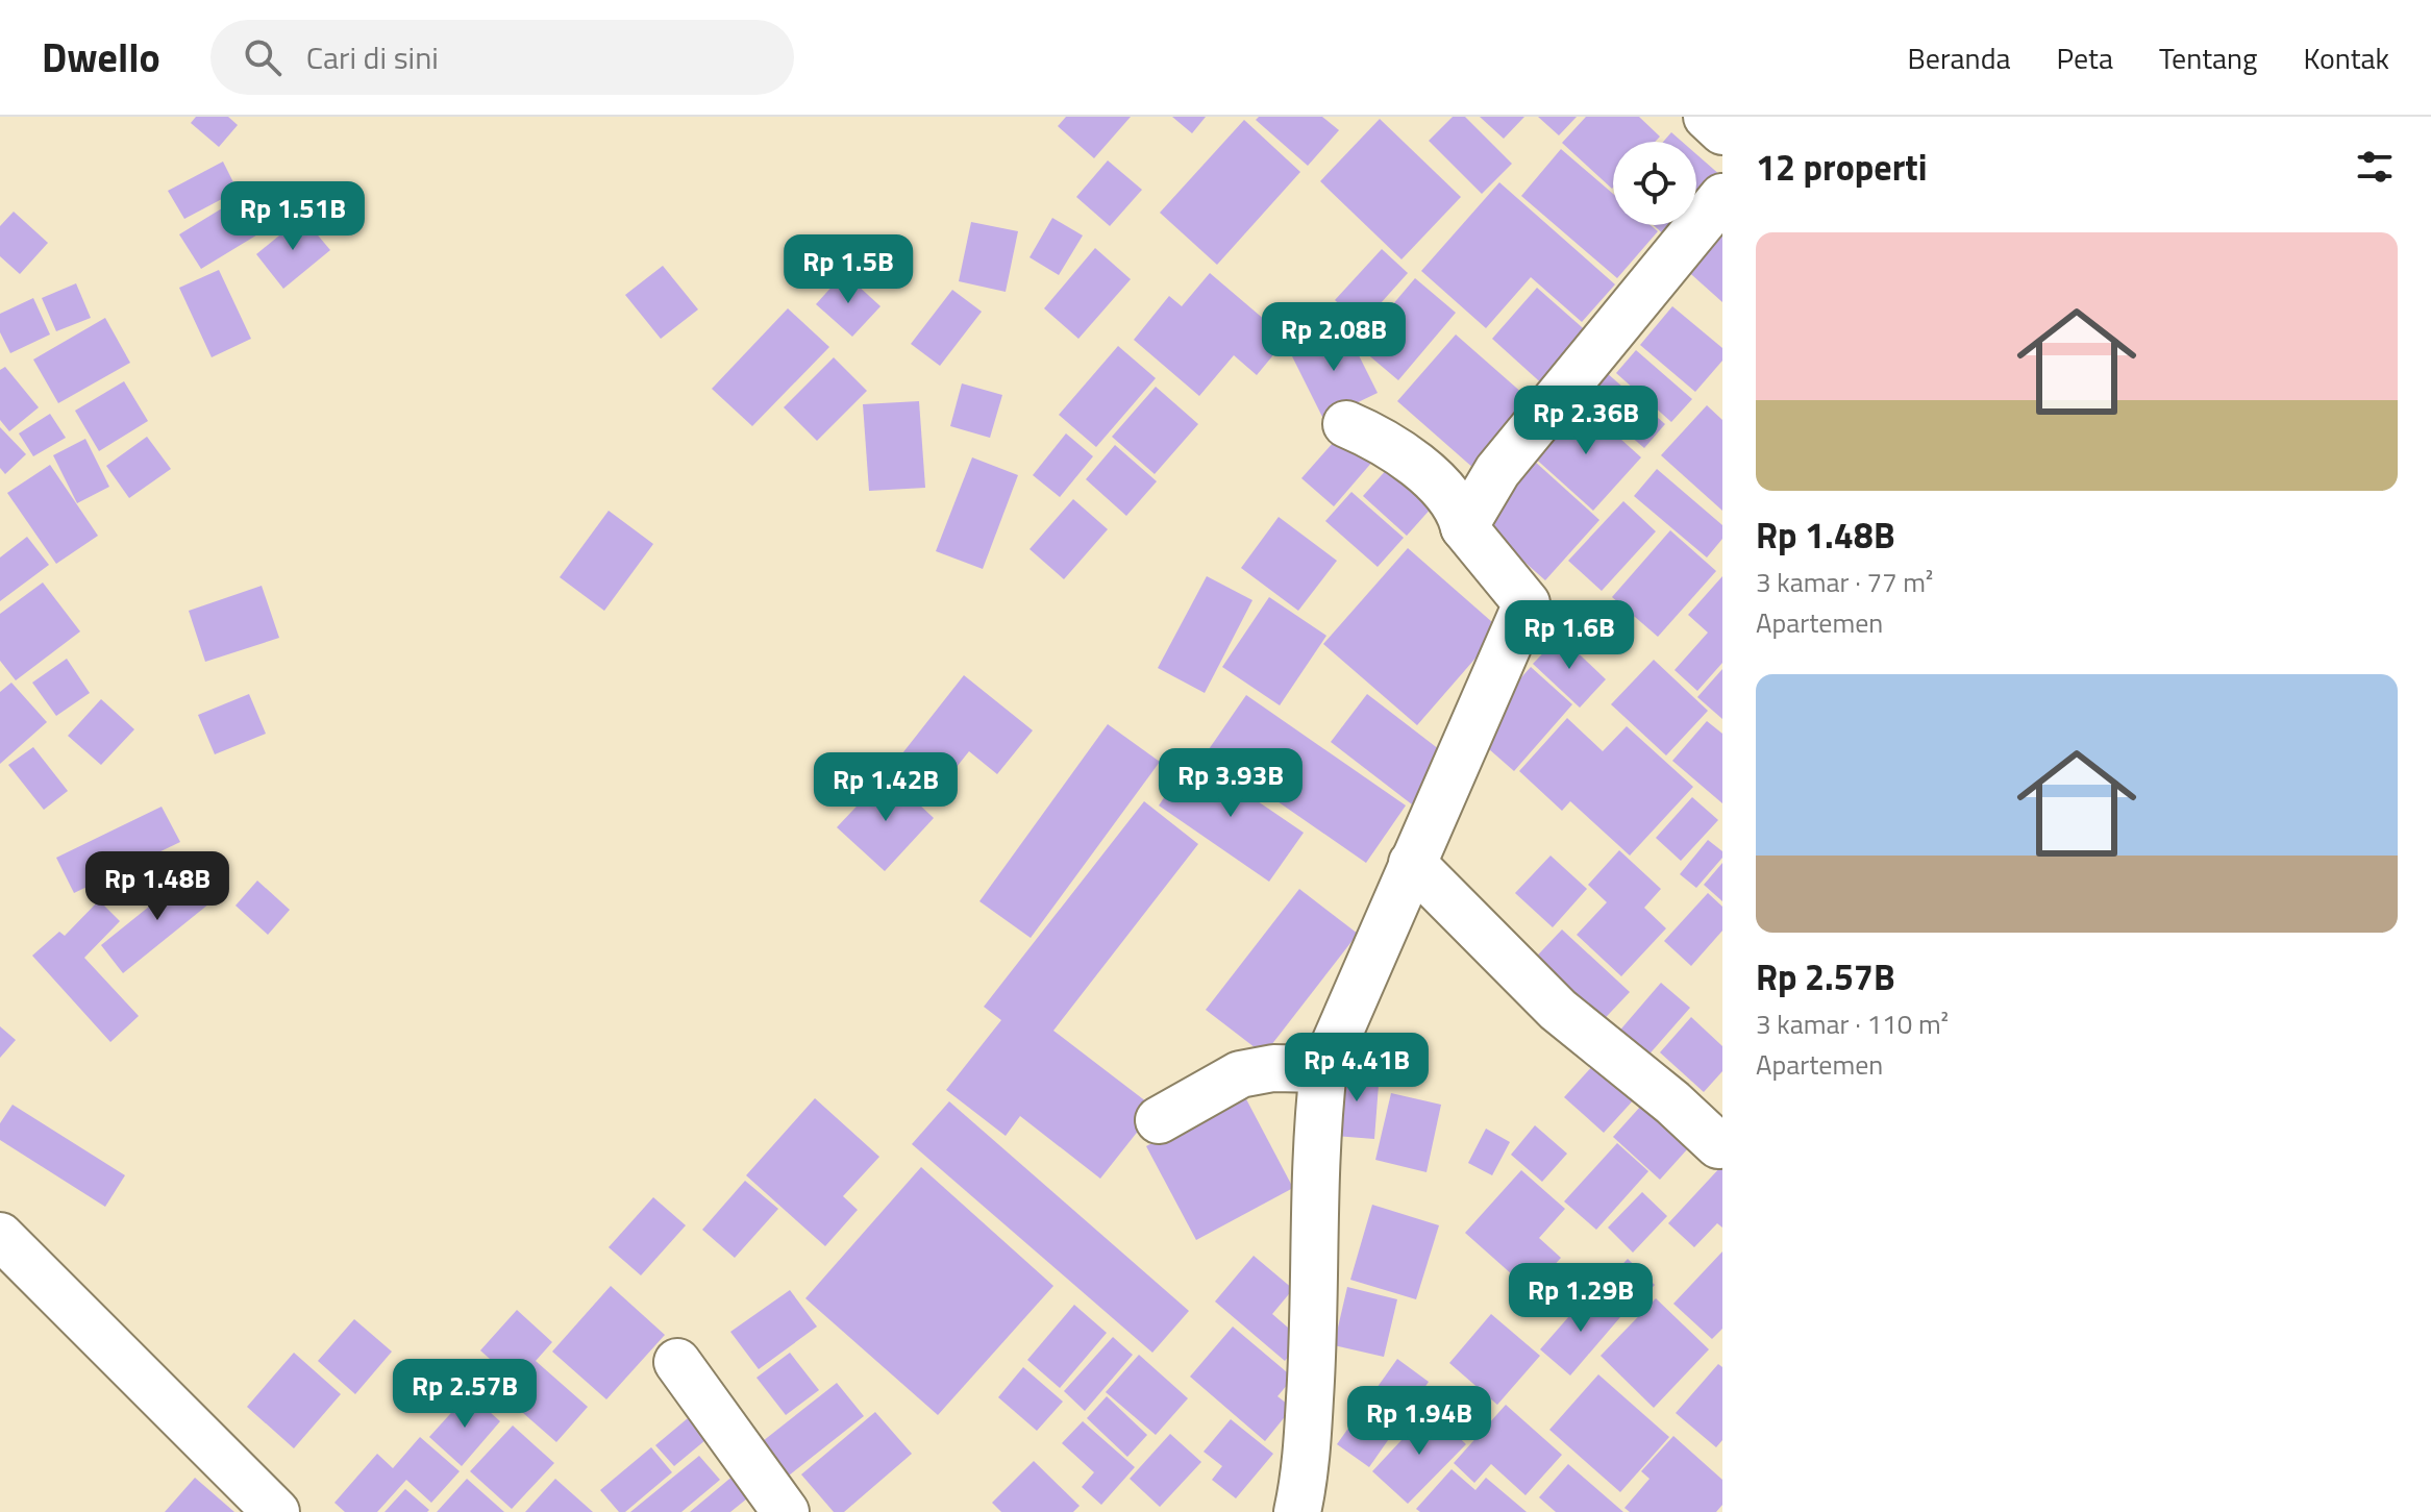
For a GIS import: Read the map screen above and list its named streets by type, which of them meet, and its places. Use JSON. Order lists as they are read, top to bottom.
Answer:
{
  "page": {
    "header": "Dwello",
    "search": "Cari di sini",
    "nav": [
      "Beranda",
      "Peta",
      "Tentang",
      "Kontak"
    ],
    "heading": "12 properti",
    "price": [
      "Rp 1.51B",
      "Rp 1.5B",
      "Rp 2.08B",
      "Rp 2.36B",
      "Rp 1.6B",
      "Rp 3.93B",
      "Rp 1.42B",
      "Rp 1.48B",
      "Rp 4.41B",
      "Rp 1.29B",
      "Rp 2.57B",
      "Rp 1.94B"
    ],
    "list": [
      {
        "name": "Rp 1.48B",
        "note": "3 kamar · 77 m² · Apartemen"
      },
      {
        "name": "Rp 2.57B",
        "note": "3 kamar · 110 m² · Apartemen"
      }
    ]
  }
}
